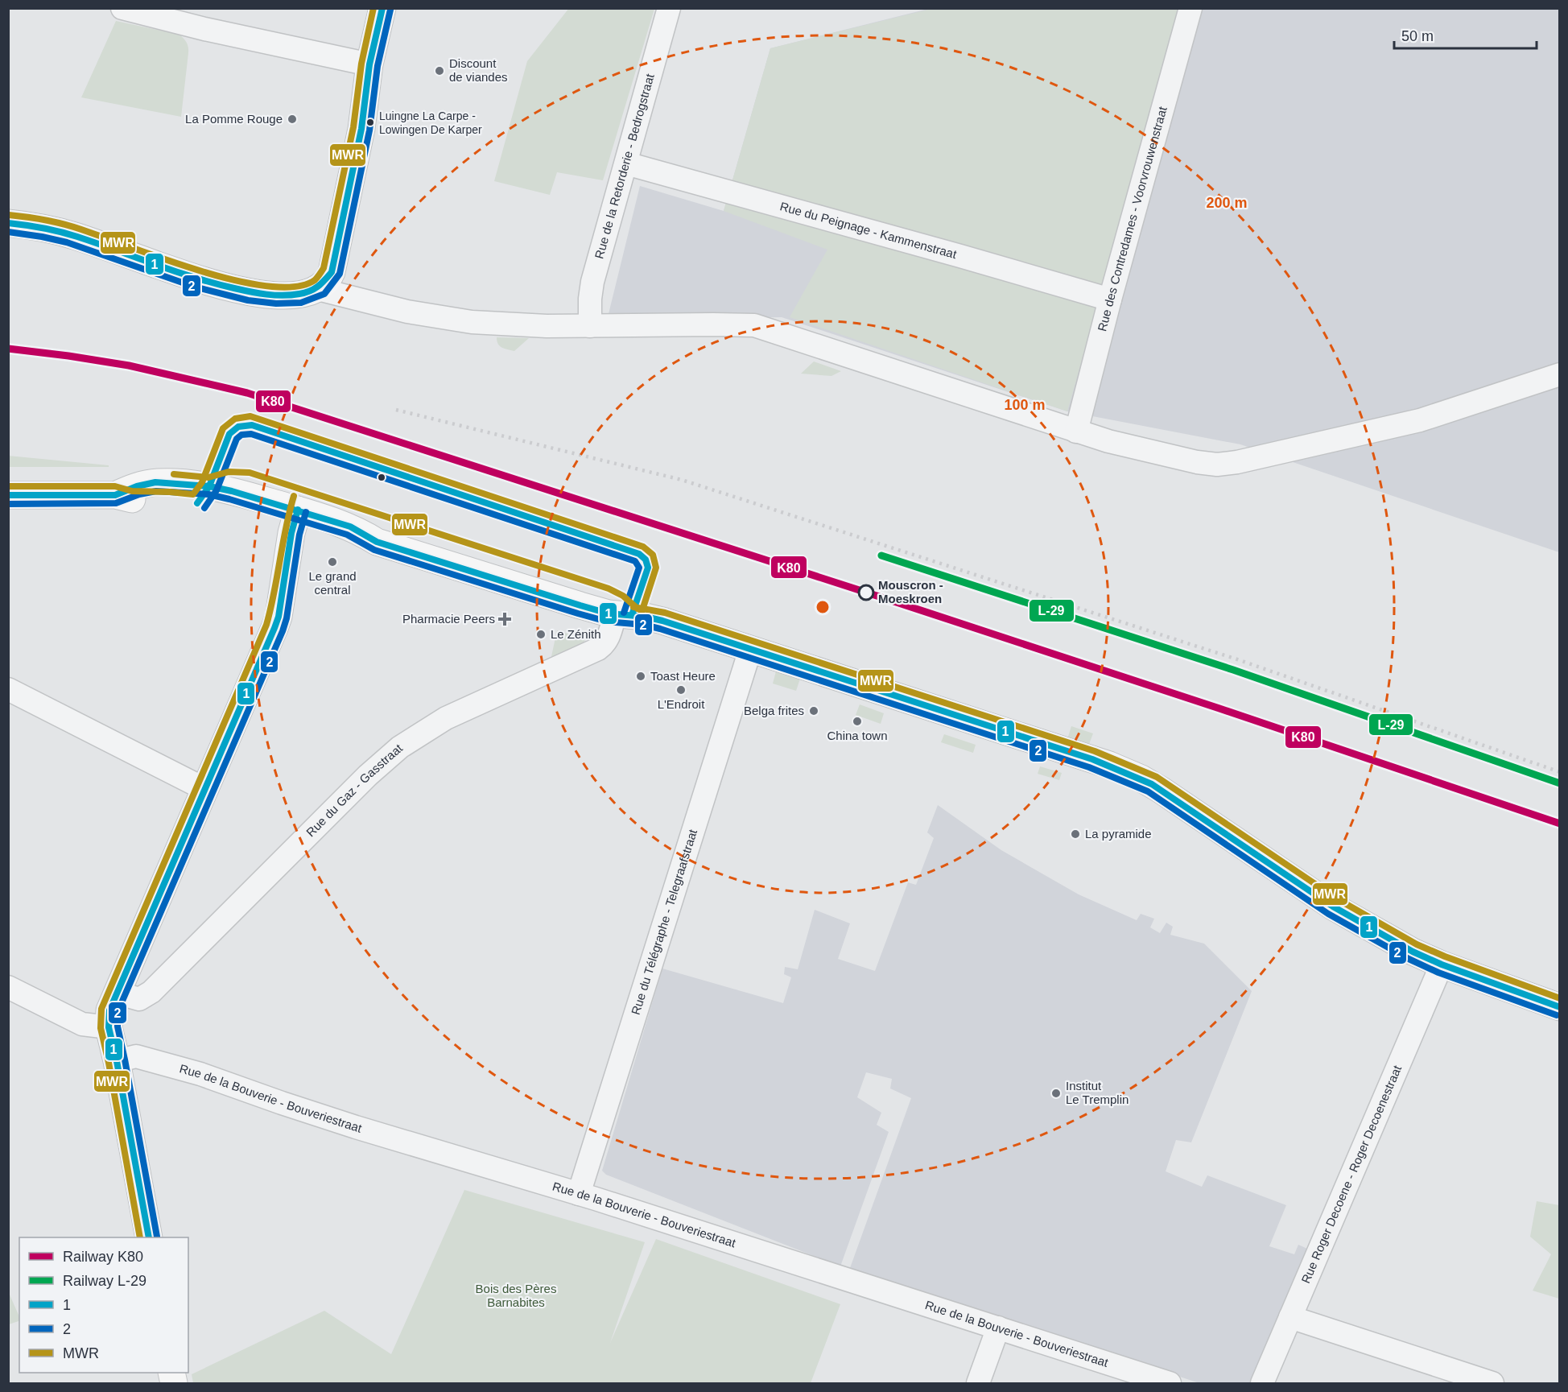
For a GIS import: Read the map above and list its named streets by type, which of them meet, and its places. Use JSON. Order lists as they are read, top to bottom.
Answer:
{
  "streets": {
    "street": [
      "Rue de la Retorderie - Bedrogstraat",
      "Rue des Contredames - Voorvrouwenstraat",
      "Rue du Peignage - Kammenstraat",
      "Rue du Gaz - Gasstraat",
      "Rue du Télégraphe - Telegraafstraat",
      "Rue de la Bouverie - Bouveriestraat",
      "Rue Roger Decoene - Roger Decoenestraat"
    ]
  },
  "crossings": [
    ["Rue de la Retorderie - Bedrogstraat", "Rue du Peignage - Kammenstraat"],
    ["Rue des Contredames - Voorvrouwenstraat", "Rue du Peignage - Kammenstraat"],
    ["Rue du Télégraphe - Telegraafstraat", "Rue de la Bouverie - Bouveriestraat"]
  ],
  "parks": ["Bois des Pères Barnabites"],
  "places": {
    "other": [
      "Discount de viandes",
      "La Pomme Rouge",
      "Luingne La Carpe - Lowingen De Karper",
      "Le grand central",
      "Mouscron - Moeskroen",
      "Le Zénith",
      "Toast Heure",
      "L'Endroit",
      "Belga frites",
      "China town",
      "La pyramide",
      "Institut Le Tremplin"
    ],
    "health": ["Pharmacie Peers"]
  },
  "lines": [
    "transit line 1",
    "transit line MWR",
    "transit line 2",
    "rail line K80",
    "rail line L-29"
  ],
  "legend": [
    "Railway K80",
    "Railway L-29",
    "1",
    "2",
    "MWR"
  ],
  "scale_bar": "50 m",
  "rings": ["200 m", "100 m"]
}
